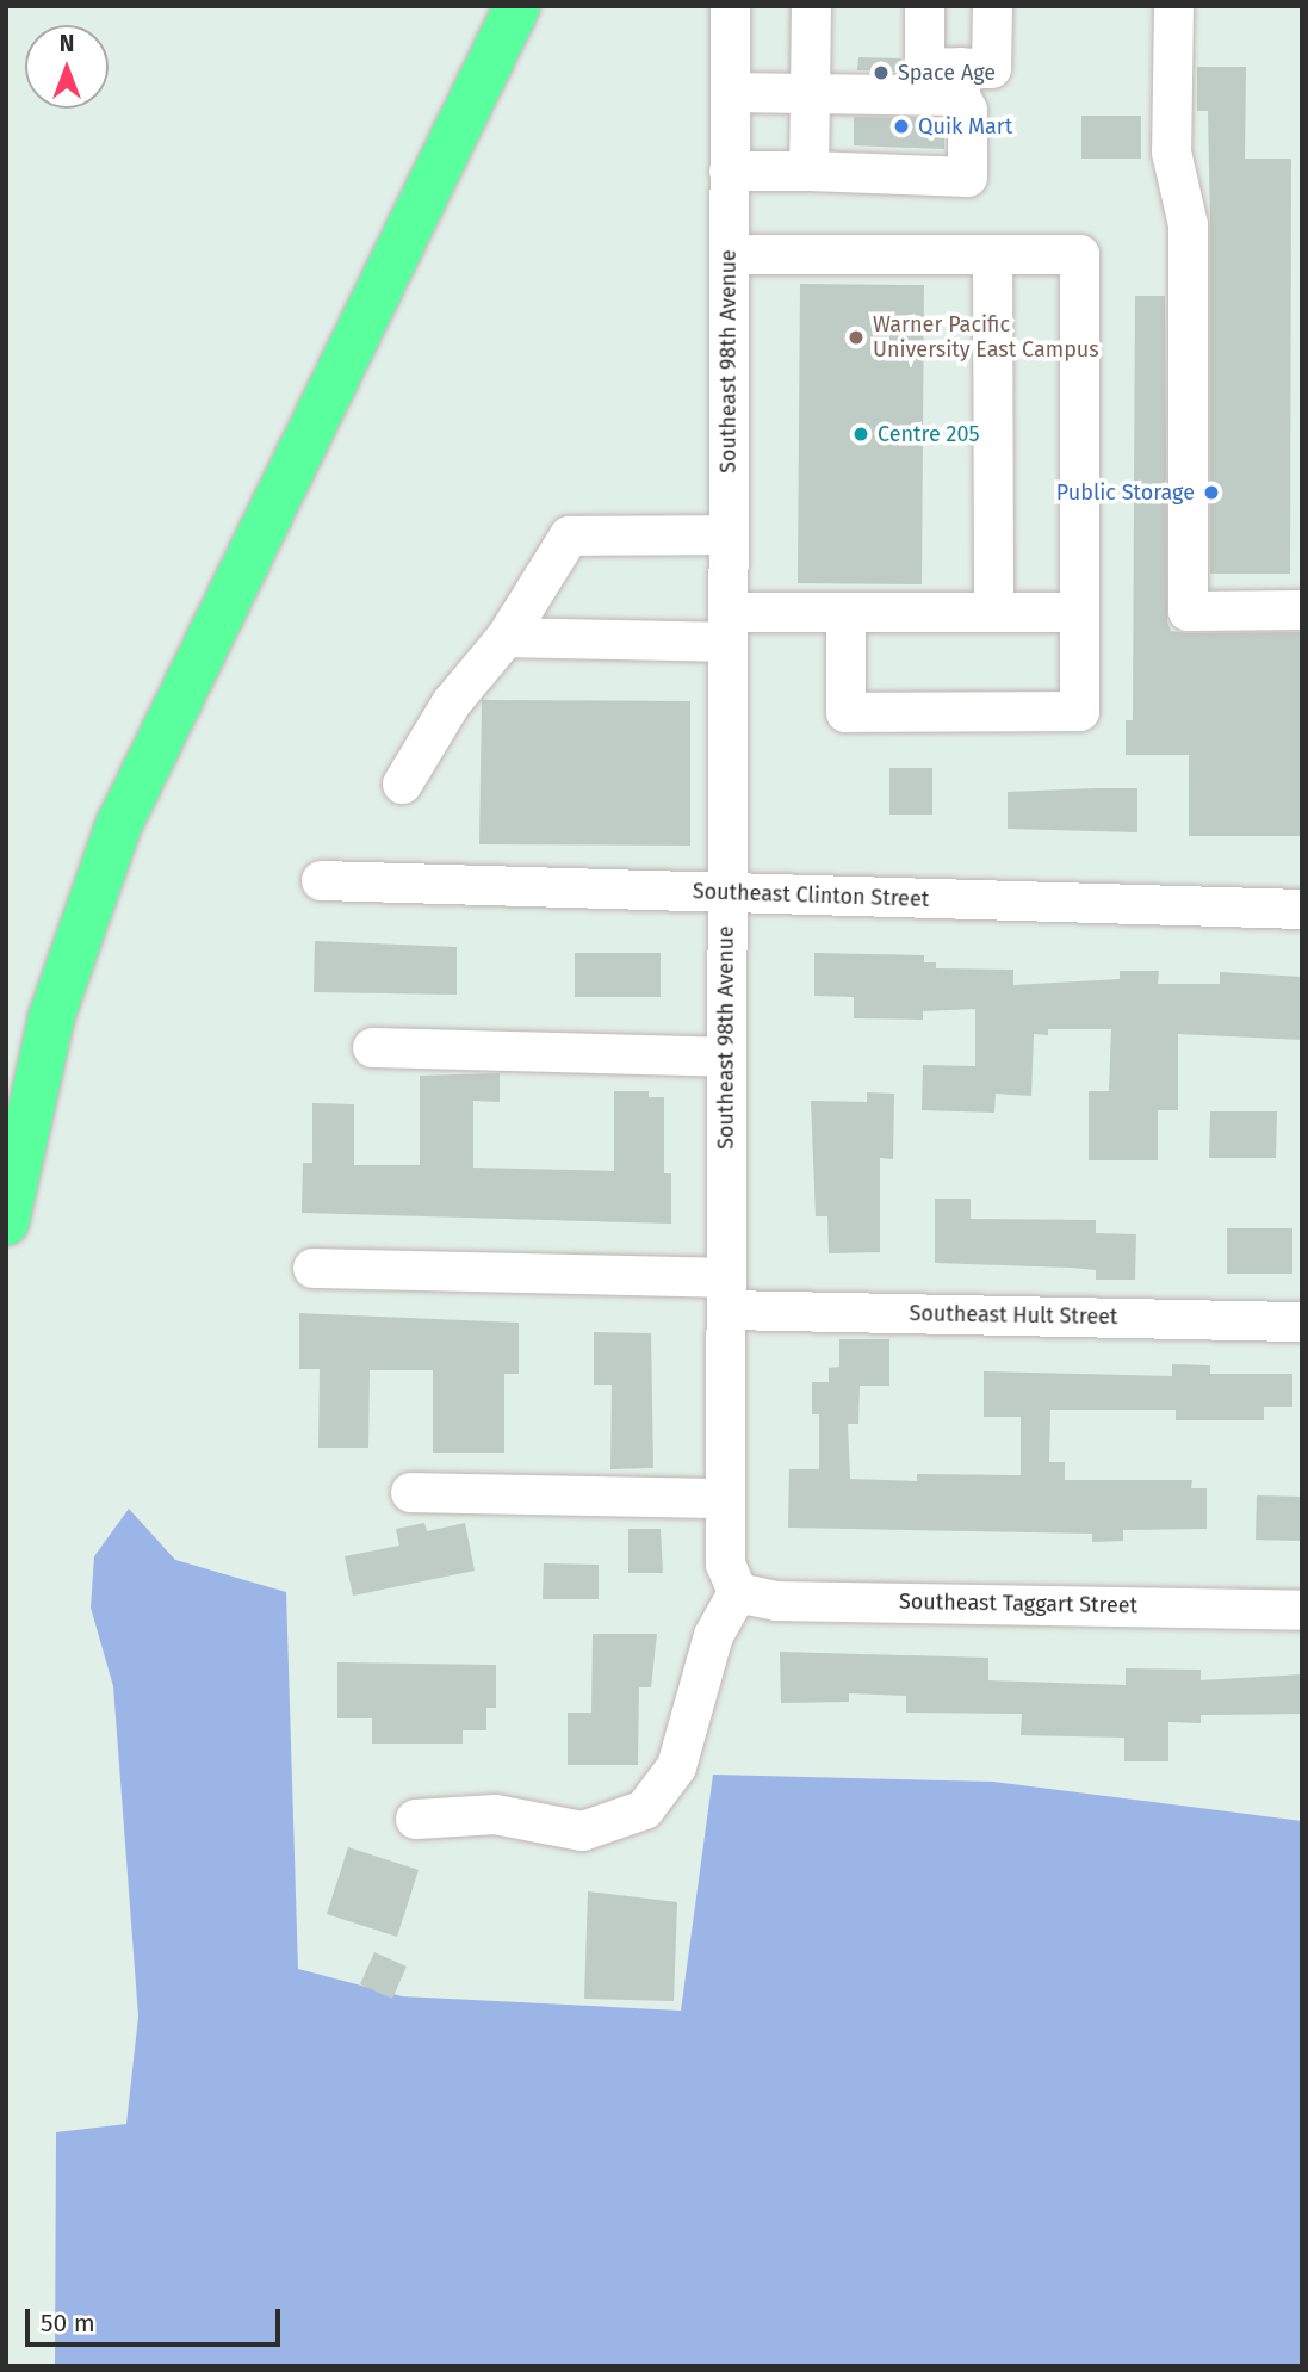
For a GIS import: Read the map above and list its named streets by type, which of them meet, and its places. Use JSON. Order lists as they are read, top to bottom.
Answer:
{
  "streets": {
    "street": [
      "Southeast 98th Avenue",
      "Southeast Clinton Street",
      "Southeast Hult Street",
      "Southeast Taggart Street"
    ]
  },
  "crossings": [
    ["Southeast 98th Avenue", "Southeast Clinton Street"],
    ["Southeast 98th Avenue", "Southeast Hult Street"],
    ["Southeast 98th Avenue", "Southeast Taggart Street"]
  ],
  "places": [
    "Space Age",
    "Quik Mart",
    "Warner Pacific University East Campus",
    "Centre 205",
    "Public Storage"
  ],
  "scale_bar": "50 m",
  "north": "top"
}
